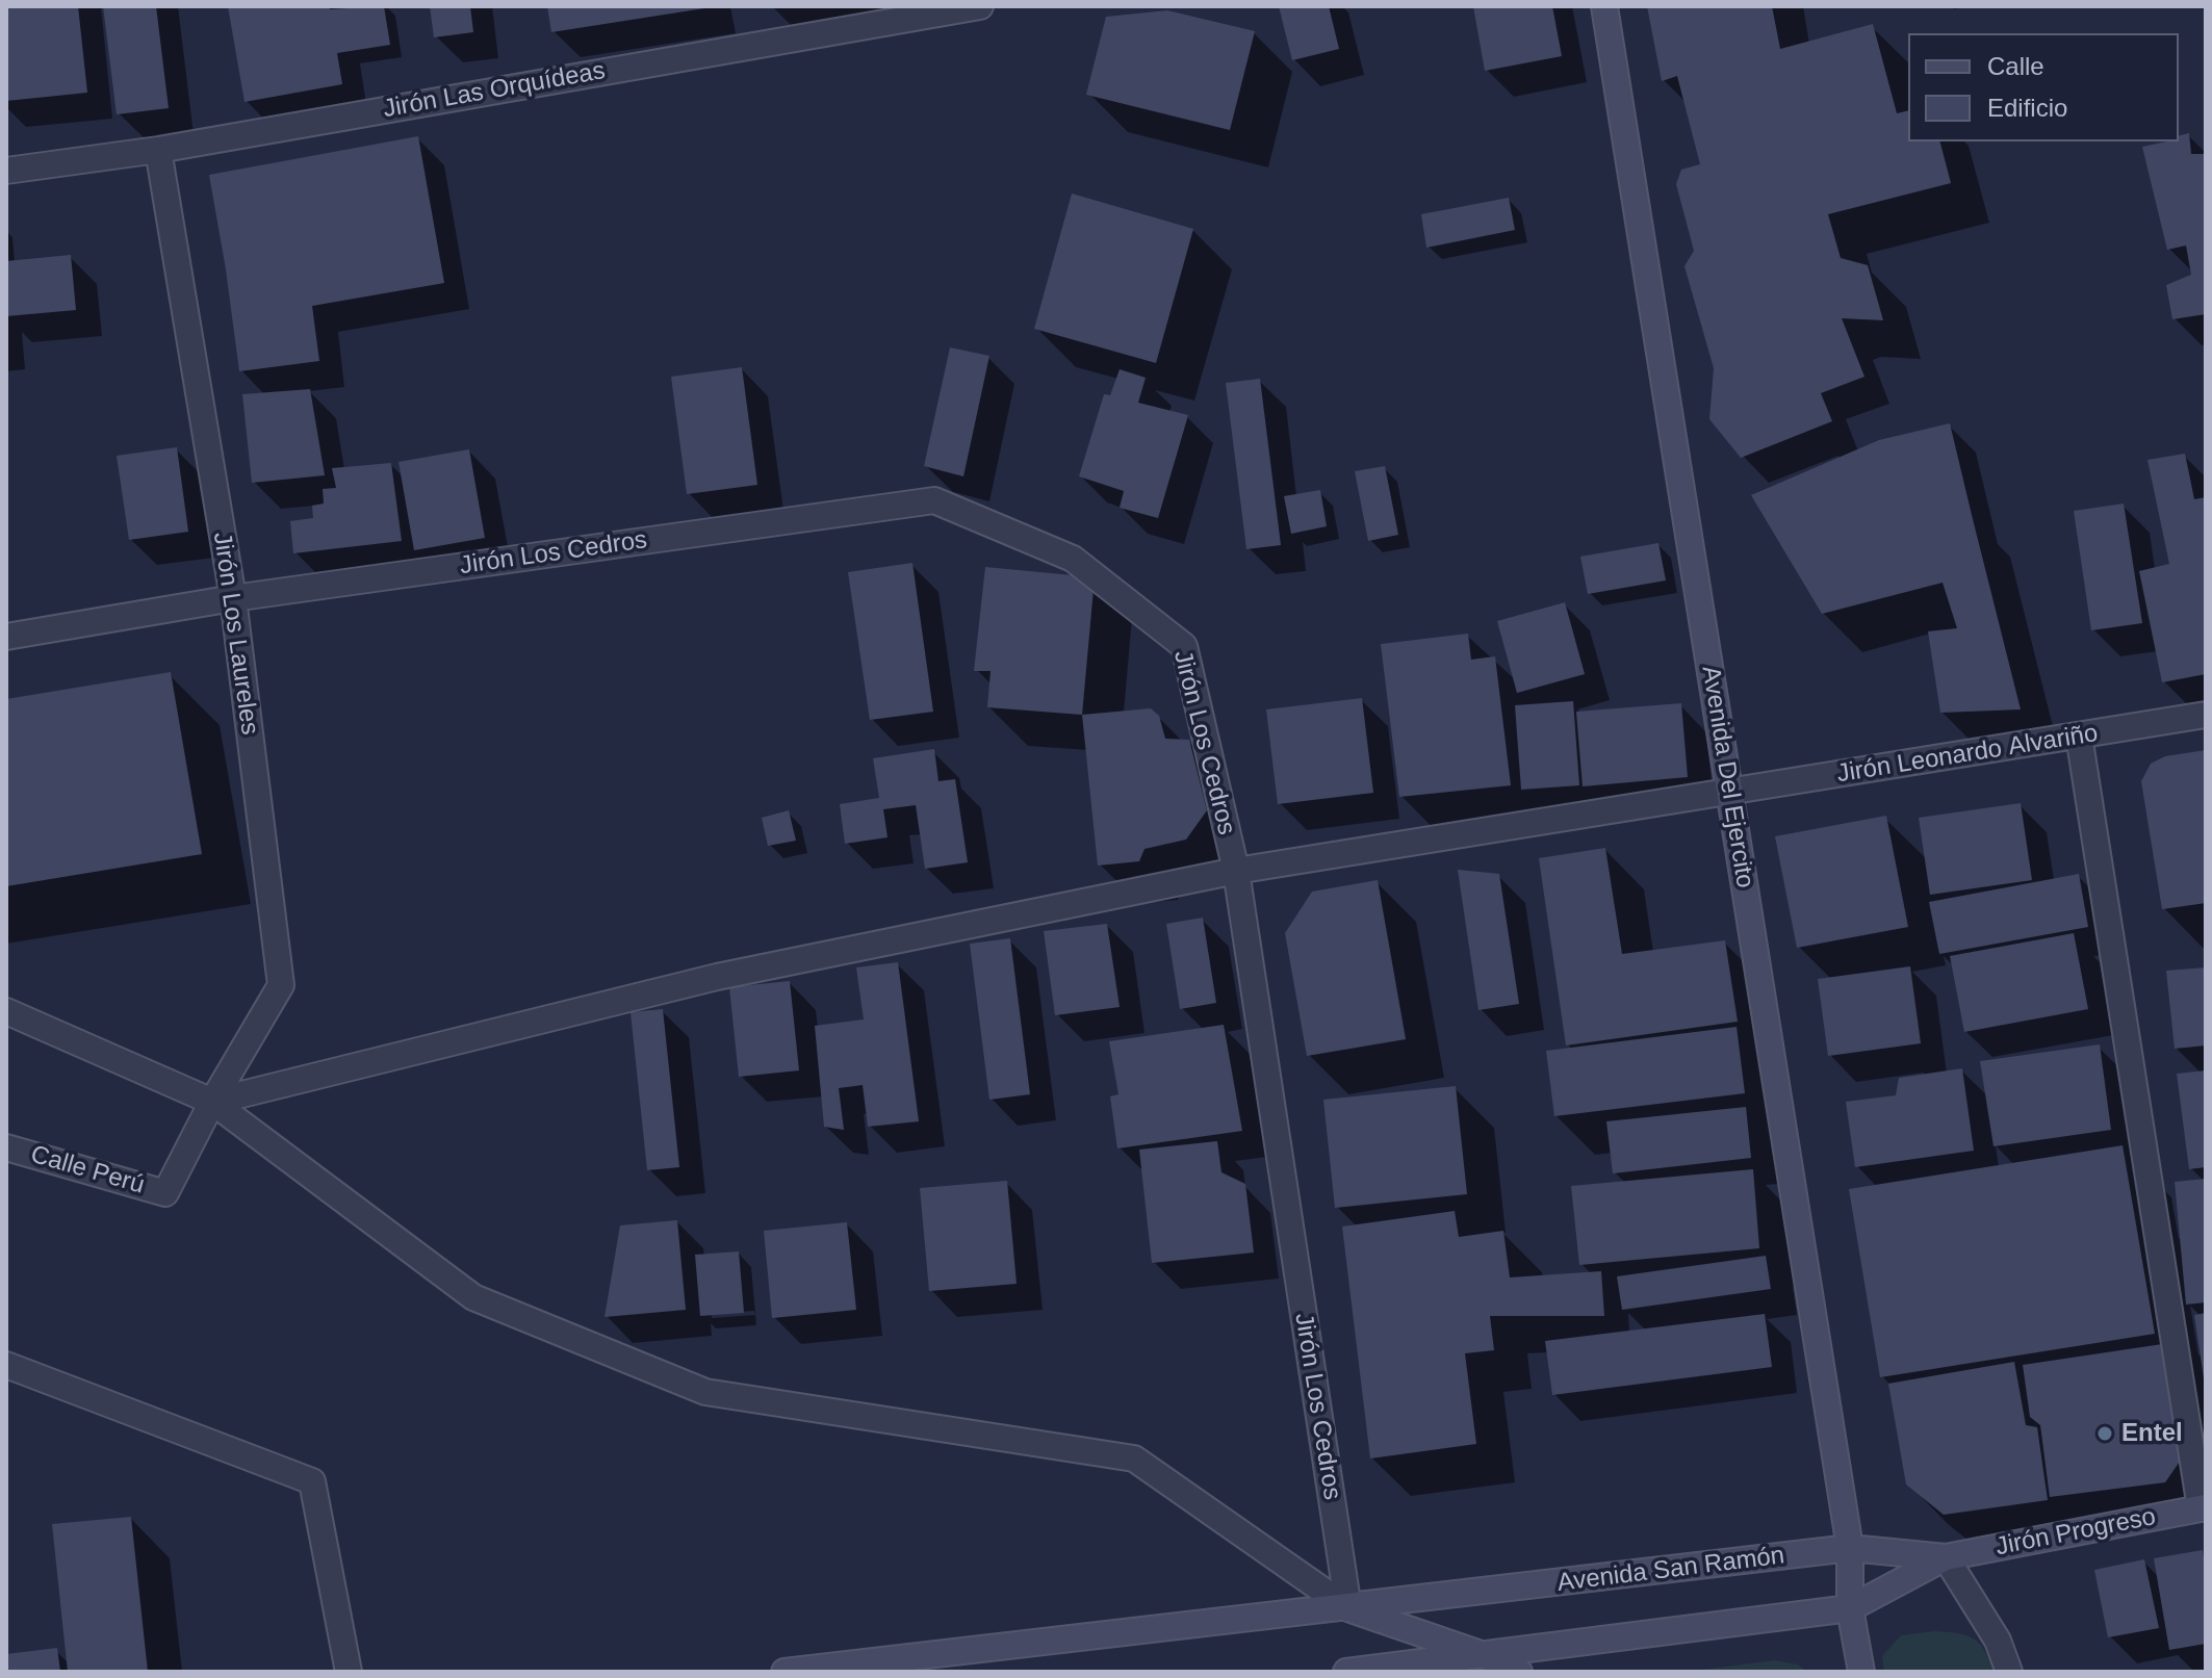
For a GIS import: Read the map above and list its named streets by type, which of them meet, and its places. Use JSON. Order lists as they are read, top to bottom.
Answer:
{
  "streets": {
    "street": [
      "Jirón Las Orquídeas",
      "Jirón Los Cedros",
      "Jirón Los Laureles",
      "Jirón Leonardo Alvariño",
      "Avenida Del Ejercito",
      "Calle Perú",
      "Jirón Progreso",
      "Avenida San Ramón"
    ]
  },
  "crossings": [
    ["Jirón Las Orquídeas", "Jirón Los Laureles"],
    ["Jirón Los Cedros", "Jirón Los Laureles"],
    ["Jirón Los Cedros", "Jirón Leonardo Alvariño"],
    ["Jirón Los Cedros", "Avenida San Ramón"],
    ["Jirón Los Laureles", "Jirón Leonardo Alvariño"],
    ["Jirón Los Laureles", "Calle Perú"],
    ["Jirón Leonardo Alvariño", "Avenida Del Ejercito"],
    ["Jirón Leonardo Alvariño", "Calle Perú"],
    ["Avenida Del Ejercito", "Avenida San Ramón"],
    ["Jirón Progreso", "Avenida San Ramón"]
  ],
  "places": ["Entel"],
  "legend": ["Calle", "Edificio"]
}
